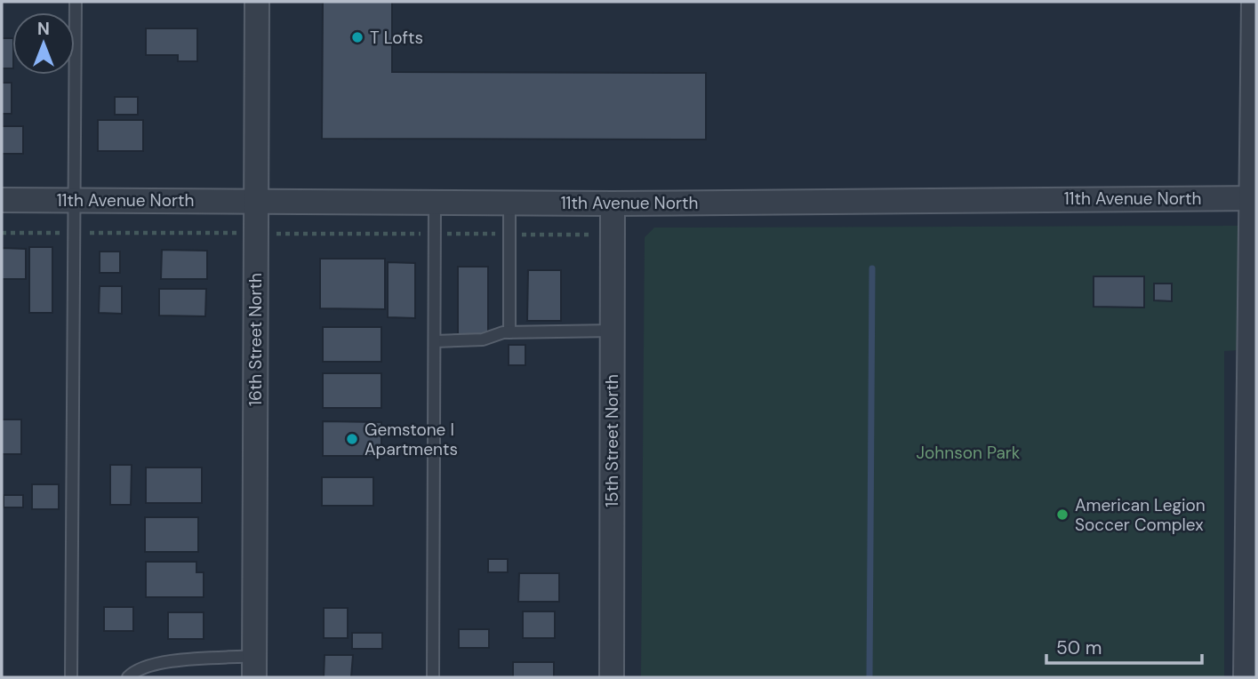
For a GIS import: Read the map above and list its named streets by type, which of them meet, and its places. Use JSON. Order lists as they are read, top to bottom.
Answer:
{
  "streets": {
    "street": ["11th Avenue North", "16th Street North", "15th Street North"]
  },
  "crossings": [
    ["11th Avenue North", "16th Street North"],
    ["11th Avenue North", "15th Street North"]
  ],
  "parks": ["Johnson Park"],
  "places": ["T Lofts", "Gemstone I Apartments", "American Legion Soccer Complex"],
  "scale_bar": "50 m",
  "north": "top"
}
